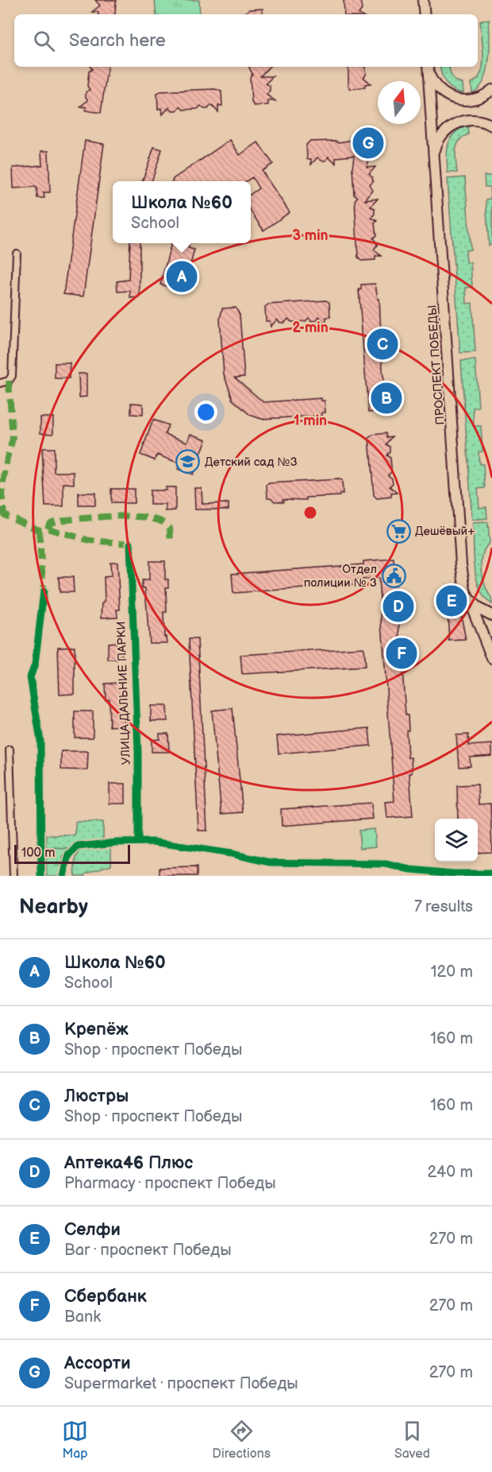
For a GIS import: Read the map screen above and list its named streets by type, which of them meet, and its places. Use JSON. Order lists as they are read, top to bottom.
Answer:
{
  "streets": {
    "main road": ["ПРОСПЕКТ ПОБЕДЫ"],
    "street": ["УЛИЦА ДАЛЬНИЕ ПАРКИ"]
  },
  "places": {
    "school or university": ["Детский сад №3"],
    "supermarket": ["Дешёвый+"],
    "public building": ["Отдел полиции № 3"]
  },
  "scale_bar": "100 m",
  "north": "top",
  "page": {
    "search": "Search here",
    "pins": [
      "G",
      "A",
      "C",
      "B",
      "E",
      "D",
      "F"
    ],
    "popup": ["Школа №60", "School"],
    "scale": "100 m",
    "heading": ["Nearby", "7 results"],
    "list": [
      {
        "mark": "A",
        "name": "Школа №60",
        "note": "School",
        "value": "120 m"
      },
      {
        "mark": "B",
        "name": "Крепёж",
        "note": "Shop · проспект Победы",
        "value": "160 m"
      },
      {
        "mark": "C",
        "name": "Люстры",
        "note": "Shop · проспект Победы",
        "value": "160 m"
      },
      {
        "mark": "D",
        "name": "Аптека46 Плюс",
        "note": "Pharmacy · проспект Победы",
        "value": "240 m"
      },
      {
        "mark": "E",
        "name": "Селфи",
        "note": "Bar · проспект Победы",
        "value": "270 m"
      },
      {
        "mark": "F",
        "name": "Сбербанк",
        "note": "Bank",
        "value": "270 m"
      },
      {
        "mark": "G",
        "name": "Ассорти",
        "note": "Supermarket · проспект Победы",
        "value": "270 m"
      }
    ],
    "nav": ["Map", "Directions", "Saved"]
  },
  "rings": ["3 min", "2 min", "1 min"]
}
